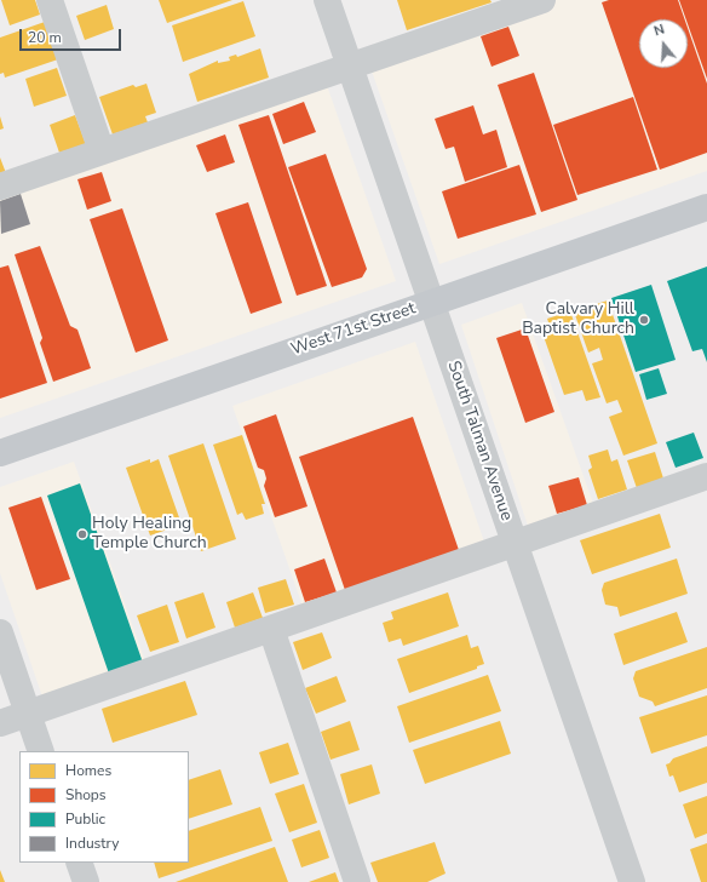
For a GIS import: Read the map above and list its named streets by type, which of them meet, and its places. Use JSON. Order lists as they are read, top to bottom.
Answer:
{
  "streets": {
    "main road": ["West 71st Street"],
    "street": ["South Talman Avenue"]
  },
  "crossings": [
    ["West 71st Street", "South Talman Avenue"]
  ],
  "places": ["Calvary Hill Baptist Church", "Holy Healing Temple Church"],
  "legend": [
    "Homes",
    "Shops",
    "Public",
    "Industry"
  ],
  "scale_bar": "20 m",
  "north": "top"
}
